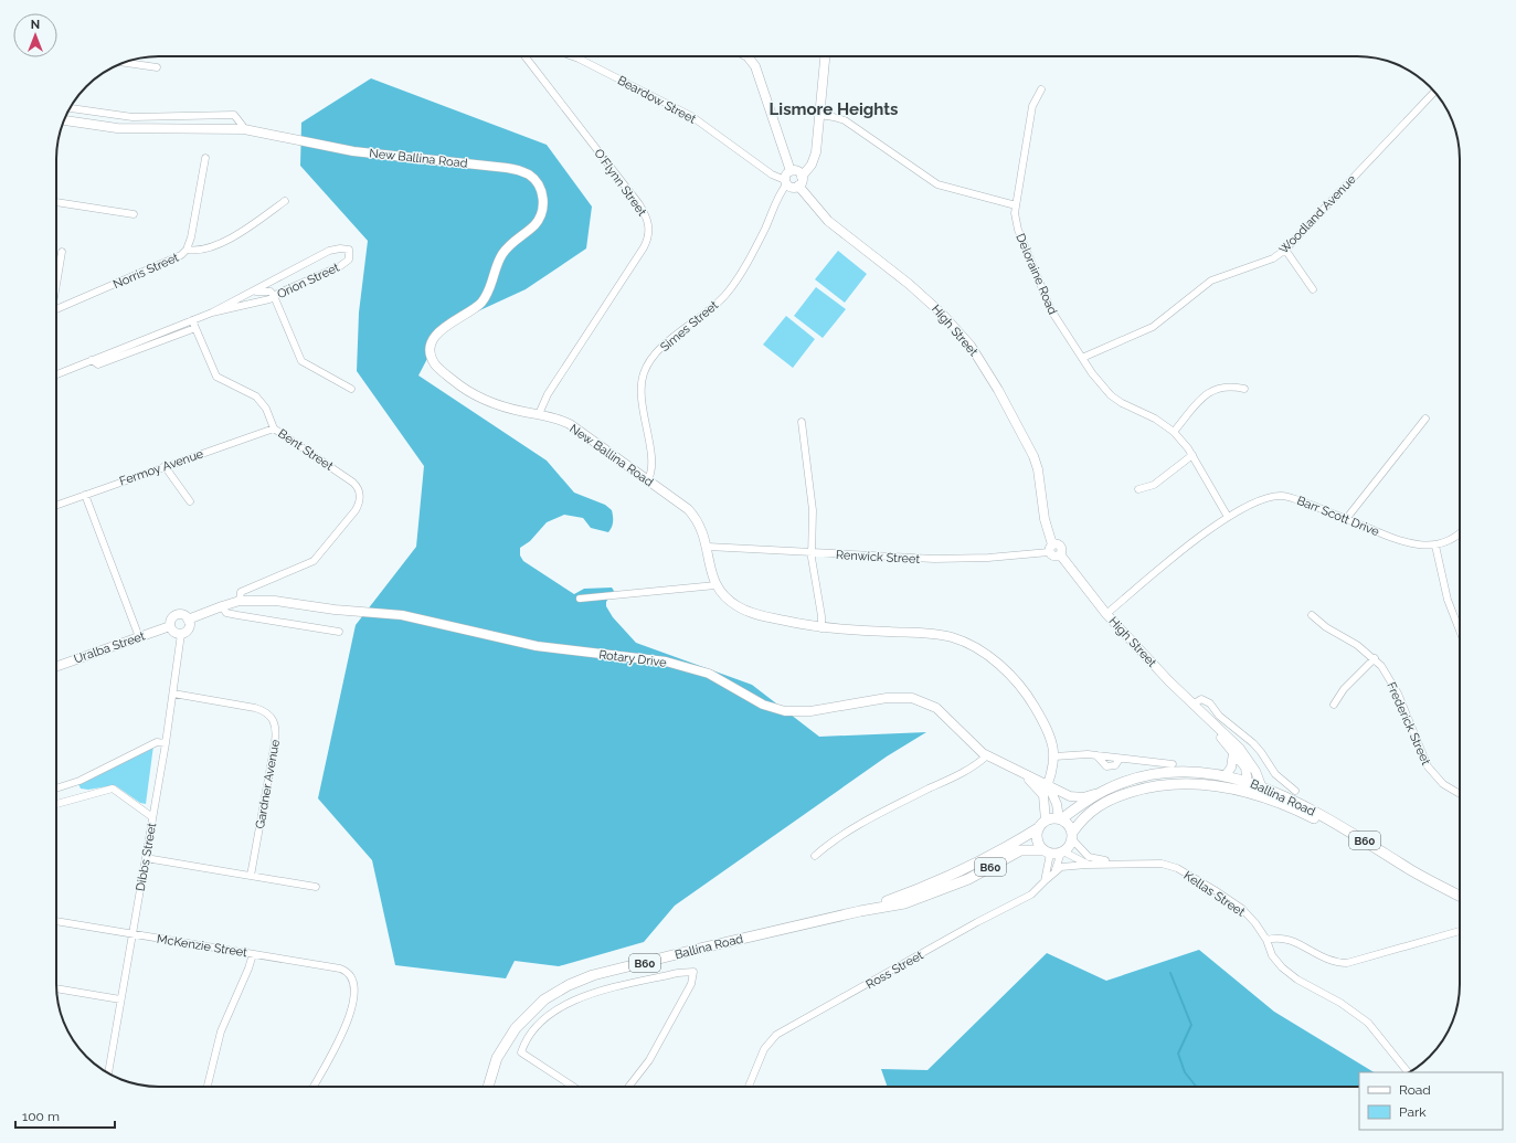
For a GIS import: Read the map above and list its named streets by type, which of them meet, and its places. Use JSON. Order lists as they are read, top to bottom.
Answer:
{
  "streets": {
    "main road": ["Ballina Road", "B60"],
    "street": [
      "Beardow Street",
      "New Ballina Road",
      "O'Flynn Street",
      "Woodland Avenue",
      "Norris Street",
      "Deloraine Road",
      "Orion Street",
      "Simes Street",
      "High Street",
      "Bent Street",
      "Fermoy Avenue",
      "Barr Scott Drive",
      "Renwick Street",
      "Uralba Street",
      "Rotary Drive",
      "Frederick Street",
      "Gardner Avenue",
      "Dibbs Street",
      "Kellas Street",
      "McKenzie Street",
      "Ross Street"
    ]
  },
  "crossings": [
    ["Beardow Street", "Simes Street"],
    ["Beardow Street", "High Street"],
    ["New Ballina Road", "O'Flynn Street"],
    ["New Ballina Road", "Simes Street"],
    ["New Ballina Road", "Renwick Street"],
    ["Woodland Avenue", "Deloraine Road"],
    ["Deloraine Road", "Barr Scott Drive"],
    ["Orion Street", "Bent Street"],
    ["Simes Street", "High Street"],
    ["High Street", "Barr Scott Drive"],
    ["High Street", "Renwick Street"],
    ["Bent Street", "Fermoy Avenue"],
    ["Bent Street", "Uralba Street"],
    ["Uralba Street", "Rotary Drive"],
    ["Uralba Street", "Dibbs Street"],
    ["Rotary Drive", "Ballina Road"],
    ["Gardner Avenue", "Dibbs Street"],
    ["Ballina Road", "B60"],
    ["Ballina Road", "Kellas Street"],
    ["B60", "Kellas Street"],
    ["Dibbs Street", "McKenzie Street"]
  ],
  "districts": ["Lismore Heights"],
  "legend": ["Road", "Park"],
  "scale_bar": "100 m",
  "north": "top"
}
